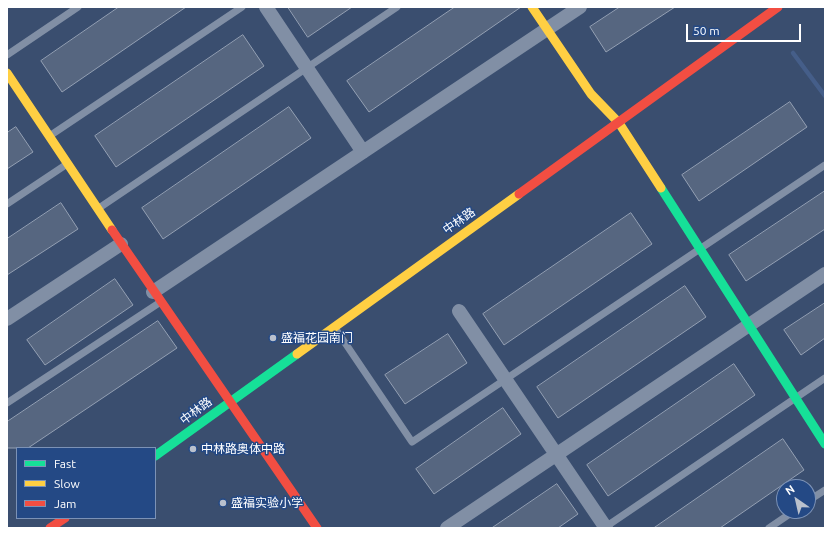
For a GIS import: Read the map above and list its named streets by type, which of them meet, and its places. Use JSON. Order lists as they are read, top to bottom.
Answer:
{
  "streets": {
    "street": ["中林路"]
  },
  "places": ["盛福花园南门", "中林路奥体中路", "盛福实验小学"],
  "legend": ["Fast", "Slow", "Jam"],
  "scale_bar": "50 m",
  "north": "top left"
}
